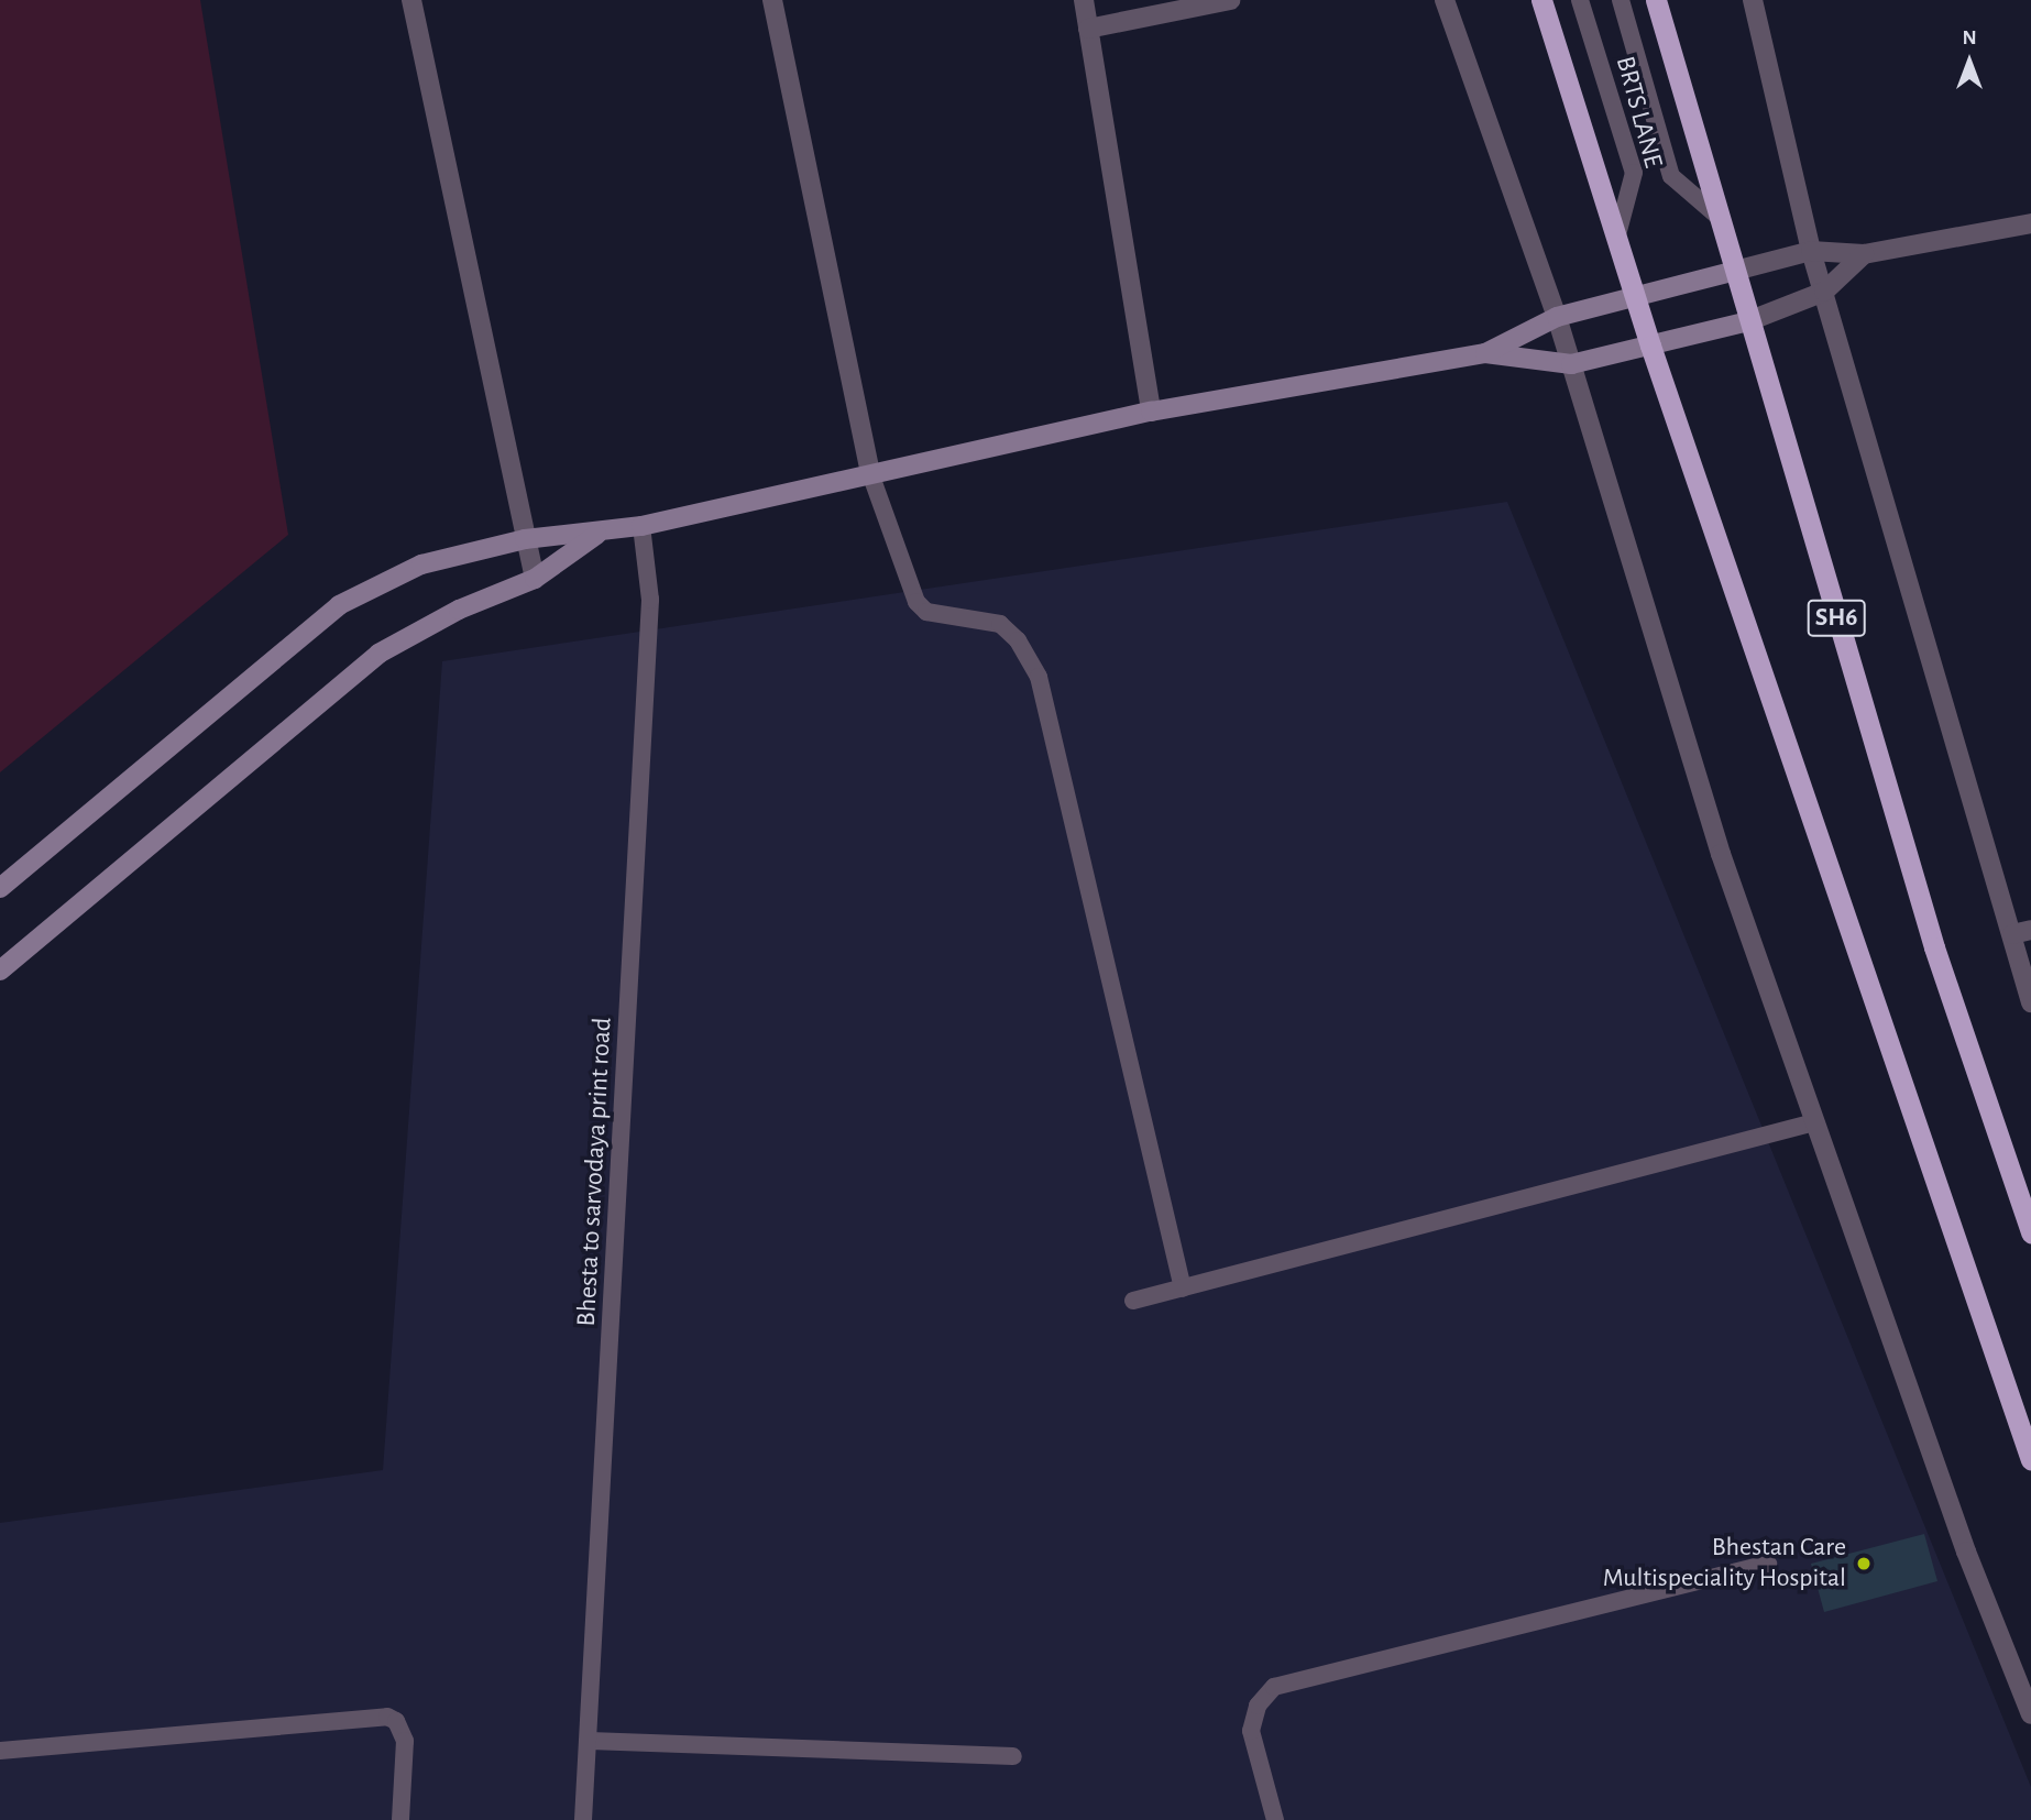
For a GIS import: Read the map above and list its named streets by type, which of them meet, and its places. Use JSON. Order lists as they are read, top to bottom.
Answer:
{
  "streets": {
    "highway": ["SH6"],
    "lane": ["BRTS LANE", "Bhesta to sarvodaya print road"]
  },
  "places": ["Bhestan Care Multispeciality Hospital"],
  "north": "top"
}
